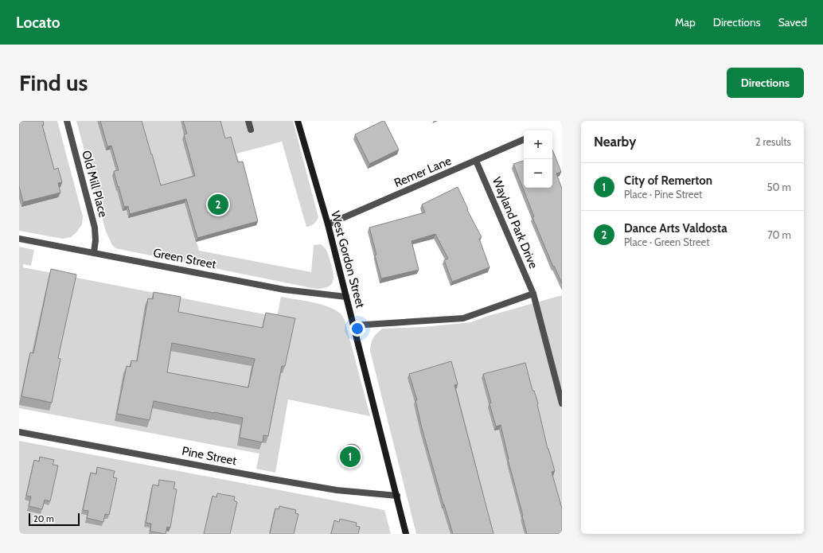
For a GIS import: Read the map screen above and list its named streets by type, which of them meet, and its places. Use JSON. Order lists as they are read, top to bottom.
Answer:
{
  "streets": {
    "street": [
      "Remer Lane",
      "Old Mill Place",
      "Wayland Park Drive",
      "Green Street",
      "West Gordon Street",
      "Pine Street"
    ]
  },
  "crossings": [
    ["Remer Lane", "Wayland Park Drive"],
    ["Remer Lane", "West Gordon Street"],
    ["Old Mill Place", "Green Street"],
    ["Green Street", "West Gordon Street"],
    ["West Gordon Street", "Pine Street"]
  ],
  "scale_bar": "20 m",
  "page": {
    "header": "Locato",
    "nav": ["Map", "Directions", "Saved"],
    "buttons": "Directions",
    "title": "Find us",
    "heading": ["Nearby", "2 results"],
    "map_buttons": ["+", "−"],
    "list": [
      {
        "mark": "1",
        "name": "City of Remerton",
        "note": "Place · Pine Street",
        "value": "50 m"
      },
      {
        "mark": "2",
        "name": "Dance Arts Valdosta",
        "note": "Place · Green Street",
        "value": "70 m"
      }
    ],
    "pins": ["2", "1"],
    "scale": "20 m"
  }
}
